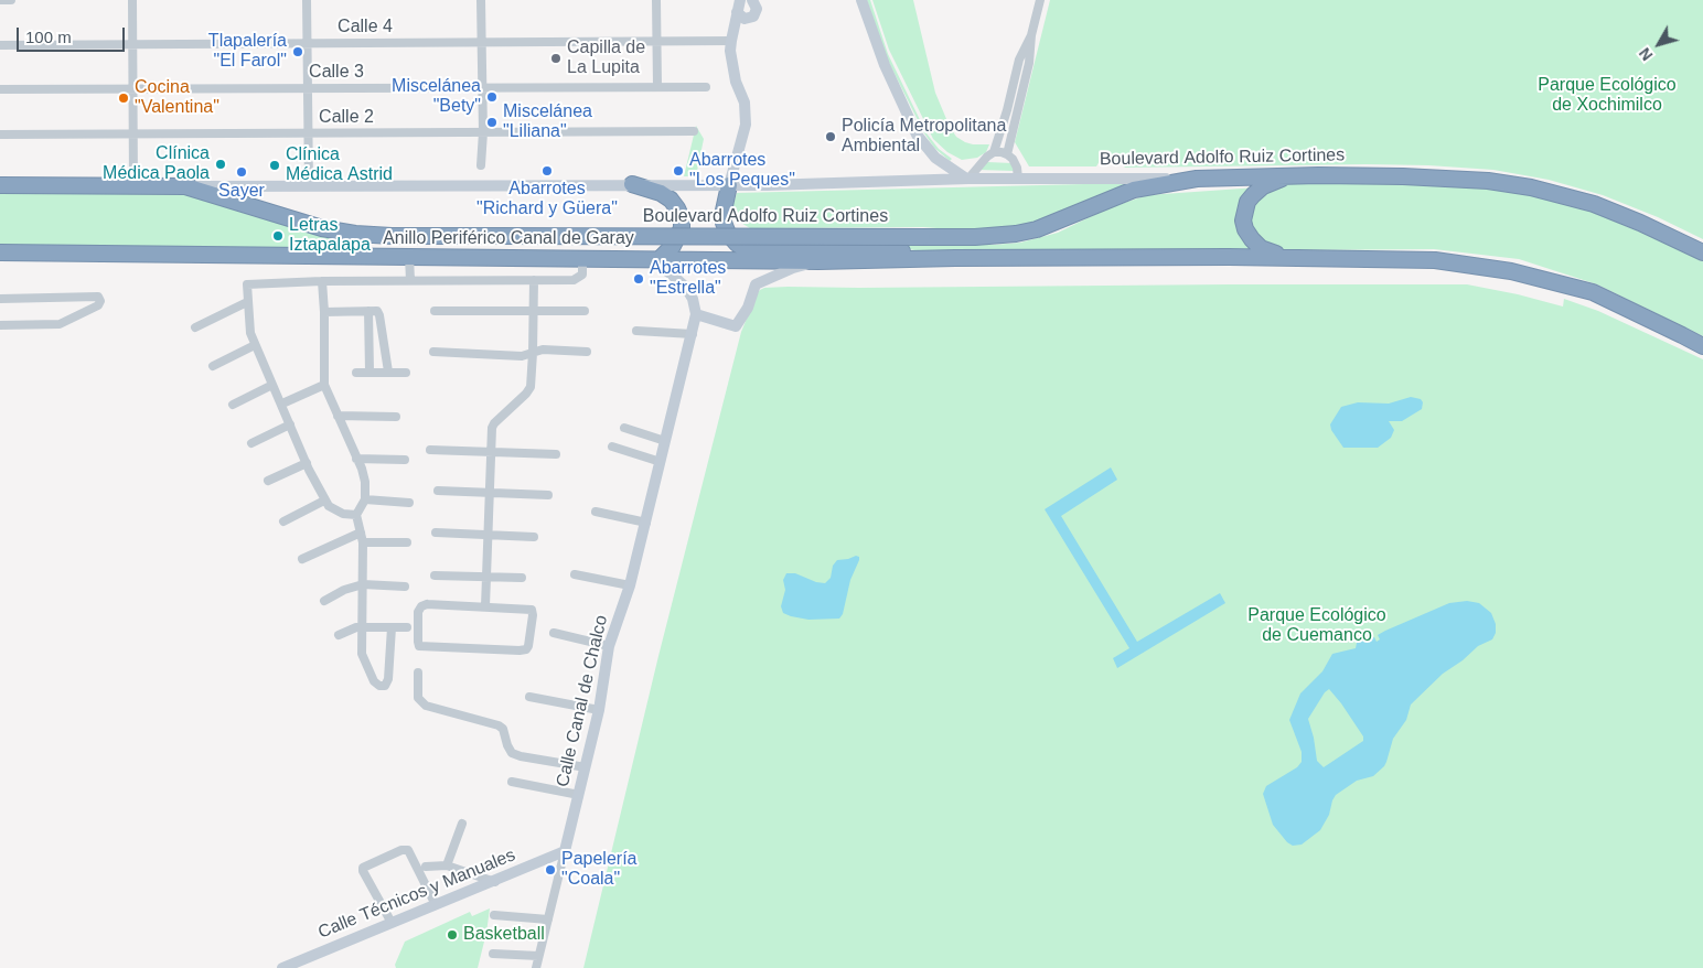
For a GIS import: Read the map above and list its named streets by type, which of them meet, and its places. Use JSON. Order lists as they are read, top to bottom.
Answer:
{
  "streets": {
    "highway": ["Boulevard Adolfo Ruiz Cortines", "Anillo Periférico Canal de Garay"],
    "main road": ["Calle Canal de Chalco", "Calle Técnicos y Manuales"],
    "street": ["Calle 4", "Calle 3", "Calle 2"]
  },
  "crossings": [
    ["Anillo Periférico Canal de Garay", "Calle Canal de Chalco"],
    ["Calle Canal de Chalco", "Calle Técnicos y Manuales"]
  ],
  "parks": ["Parque Ecológico de Xochimilco", "Parque Ecológico de Cuemanco"],
  "places": [
    "Tlapalería \"El Farol\"",
    "Capilla de La Lupita",
    "Miscelánea \"Bety\"",
    "Cocina \"Valentina\"",
    "Miscelánea \"Liliana\"",
    "Policía Metropolitana Ambiental",
    "Clínica Médica Paola",
    "Clínica Médica Astrid",
    "Abarrotes \"Richard y Güera\"",
    "Abarrotes \"Los Peques\"",
    "Sayer",
    "Letras Iztapalapa",
    "Abarrotes \"Estrella\"",
    "Papelería \"Coala\"",
    "Basketball"
  ],
  "scale_bar": "100 m",
  "north": "bottom left"
}
